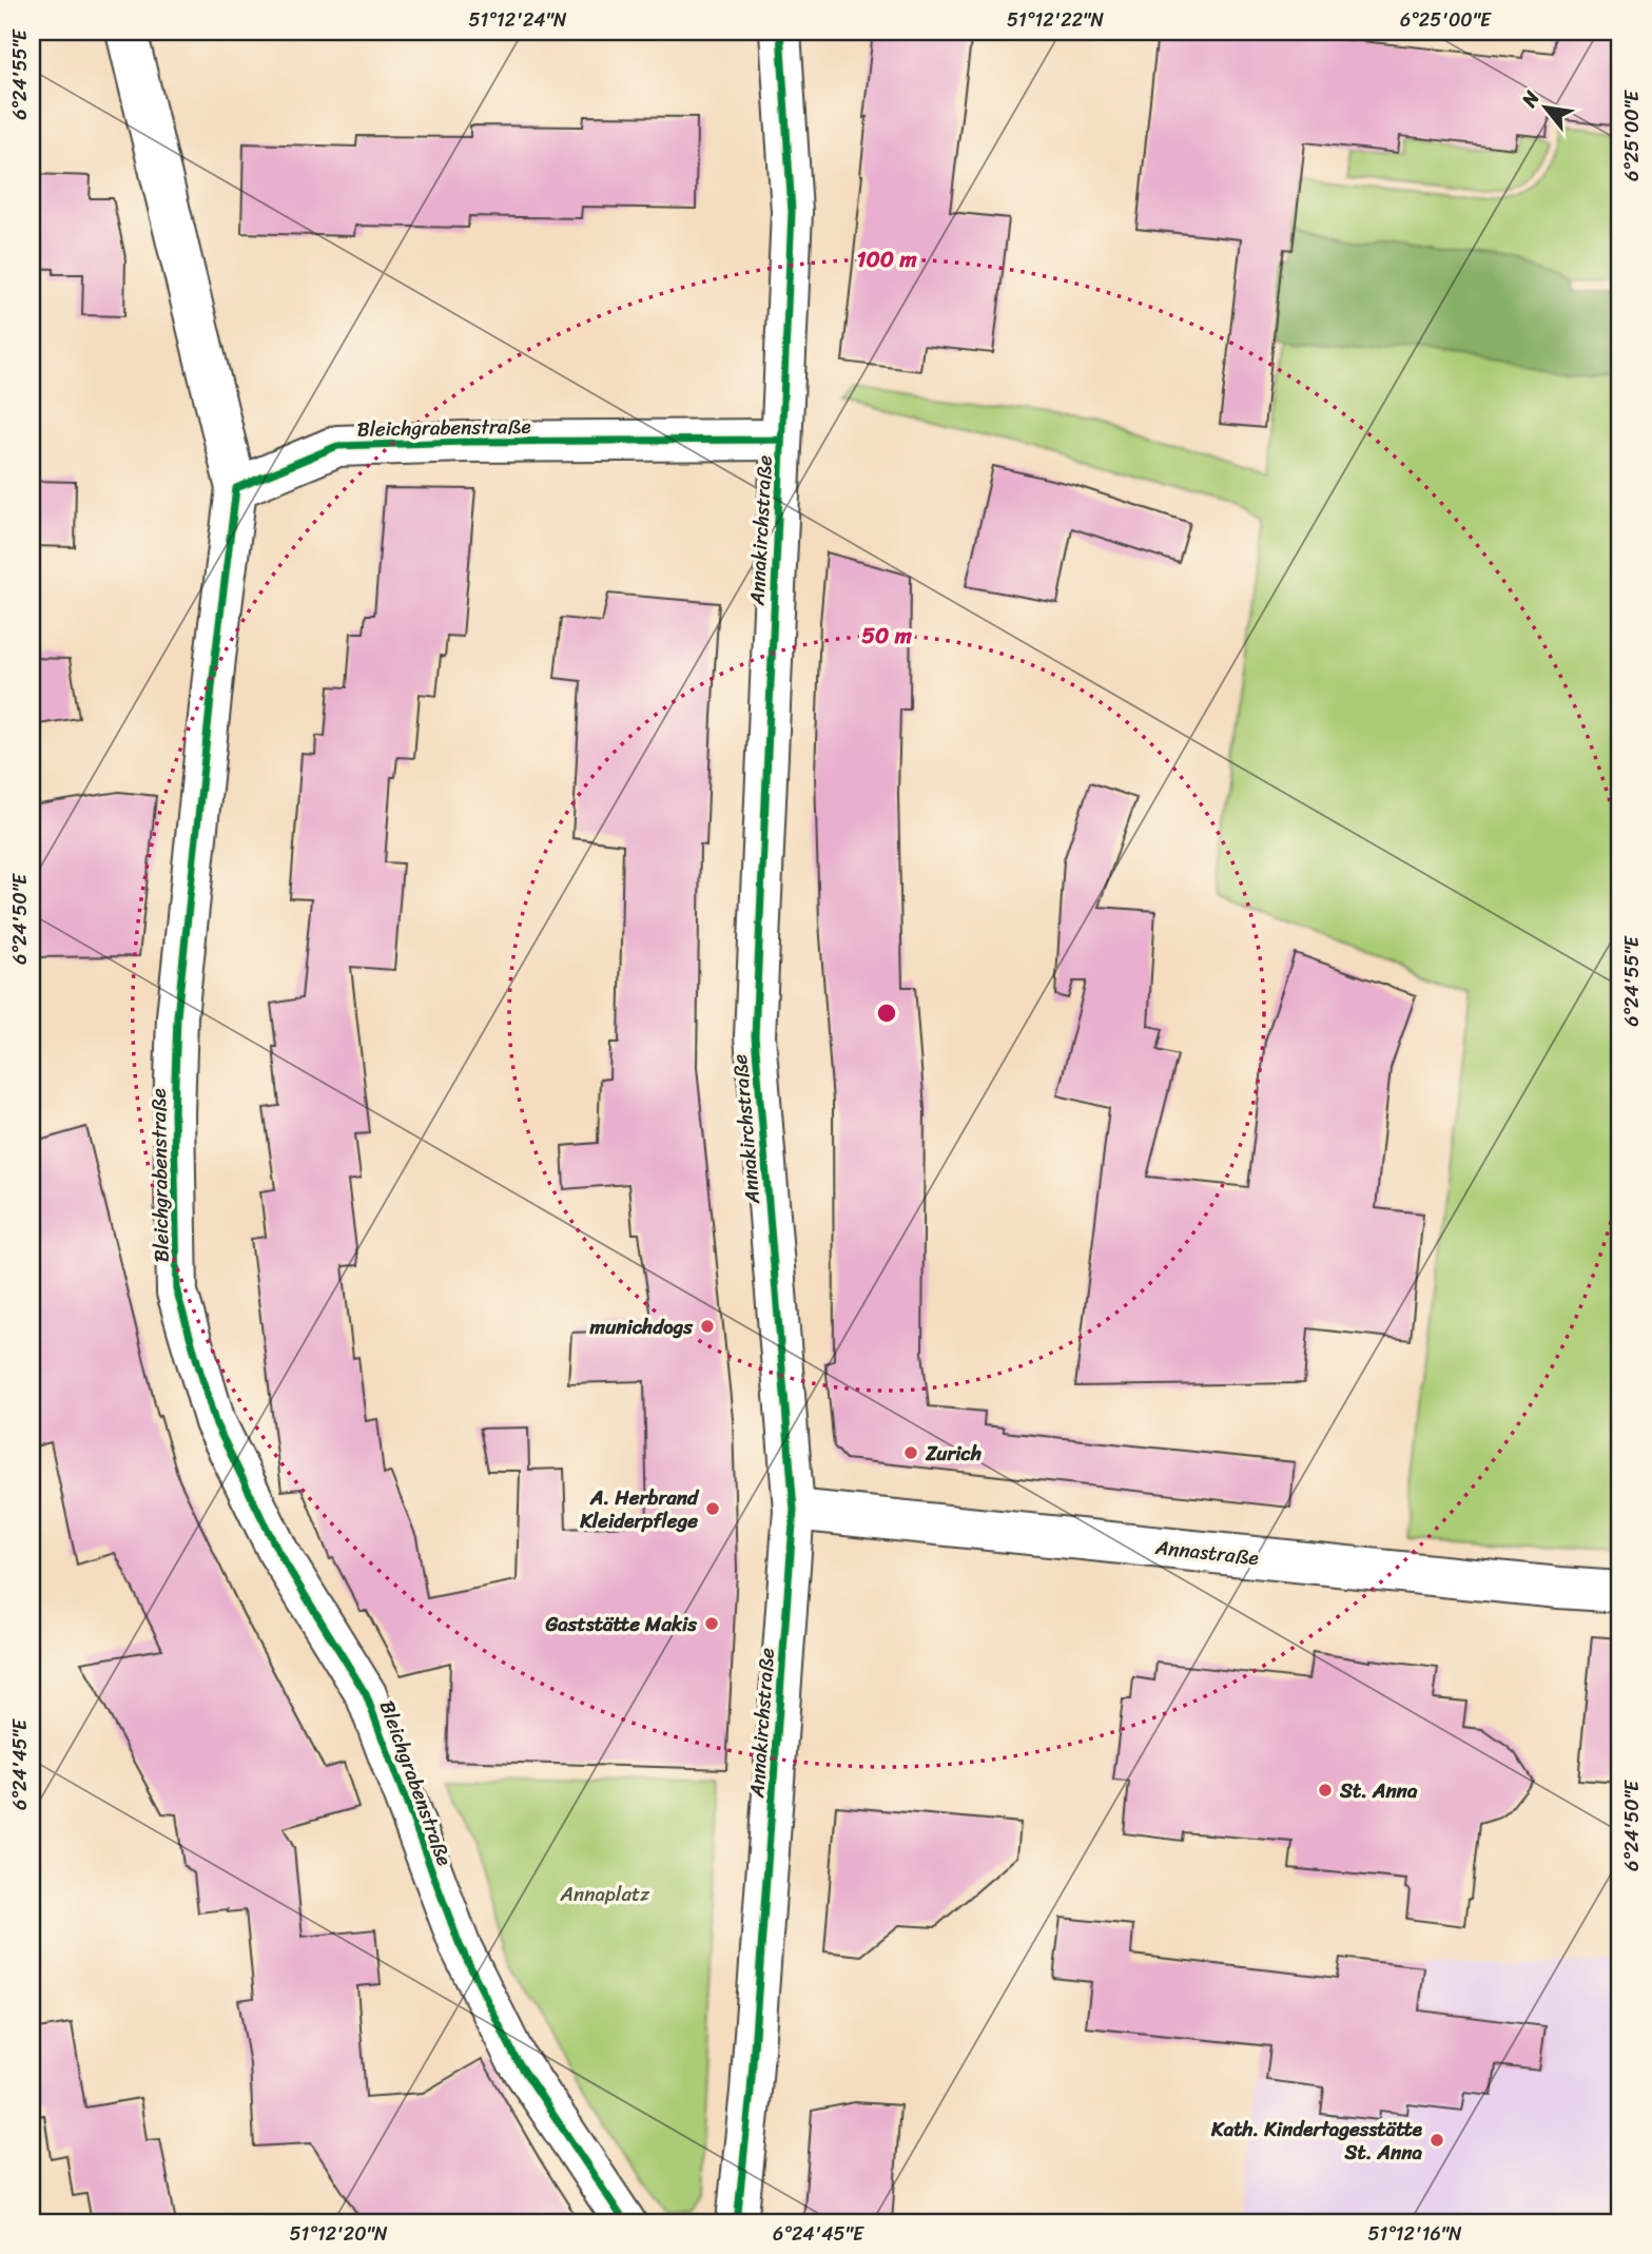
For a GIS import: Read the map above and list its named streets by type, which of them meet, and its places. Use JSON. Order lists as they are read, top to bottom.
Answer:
{
  "streets": {
    "street": ["Bleichgrabenstraße", "Annakirchstraße", "Annastraße"]
  },
  "crossings": [
    ["Bleichgrabenstraße", "Annakirchstraße"],
    ["Annakirchstraße", "Annastraße"]
  ],
  "parks": ["Annaplatz"],
  "places": [
    "munichdogs",
    "Zurich",
    "A. Herbrand Kleiderpflege",
    "Gaststätte Makis",
    "St. Anna",
    "Kath. Kindertagesstätte St. Anna"
  ],
  "north": "top left",
  "coordinates": [
    "51°12'24\"N",
    "51°12'22\"N",
    "6°25'00\"E",
    "6°24'55\"E",
    "6°24'50\"E",
    "6°24'45\"E",
    "51°12'20\"N",
    "51°12'16\"N"
  ],
  "rings": ["100 m", "50 m"]
}
